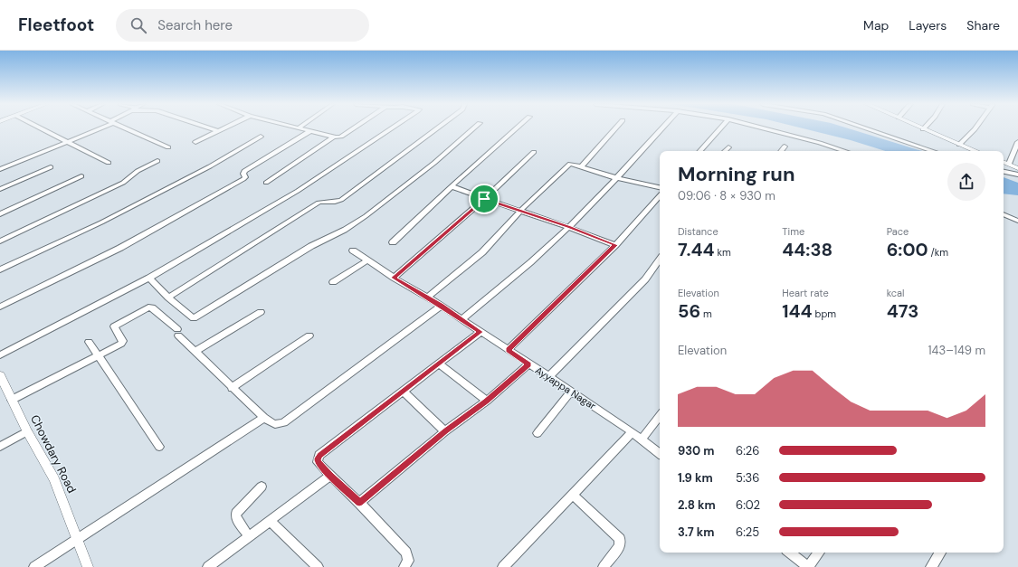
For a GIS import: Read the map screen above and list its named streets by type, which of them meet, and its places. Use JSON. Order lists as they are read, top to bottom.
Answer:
{
  "streets": {
    "street": ["Ayyappa Nagar", "Chowdary Road"]
  },
  "page": {
    "header": "Fleetfoot",
    "search": "Search here",
    "nav": ["Map", "Layers", "Share"],
    "heading": ["Morning run", "09:06 · 8 × 930 m"],
    "stats": [
      ["Distance", "7.44 km"],
      ["Time", "44:38"],
      ["Pace", "6:00 /km"],
      ["Elevation", "56 m"],
      ["Heart rate", "144 bpm"],
      ["kcal", "473"]
    ],
    "chart": ["Elevation", "143–149 m"],
    "list": [
      {
        "name": "930 m",
        "note": "6:26"
      },
      {
        "name": "1.9 km",
        "note": "5:36"
      },
      {
        "name": "2.8 km",
        "note": "6:02"
      },
      {
        "name": "3.7 km",
        "note": "6:25"
      }
    ]
  }
}
